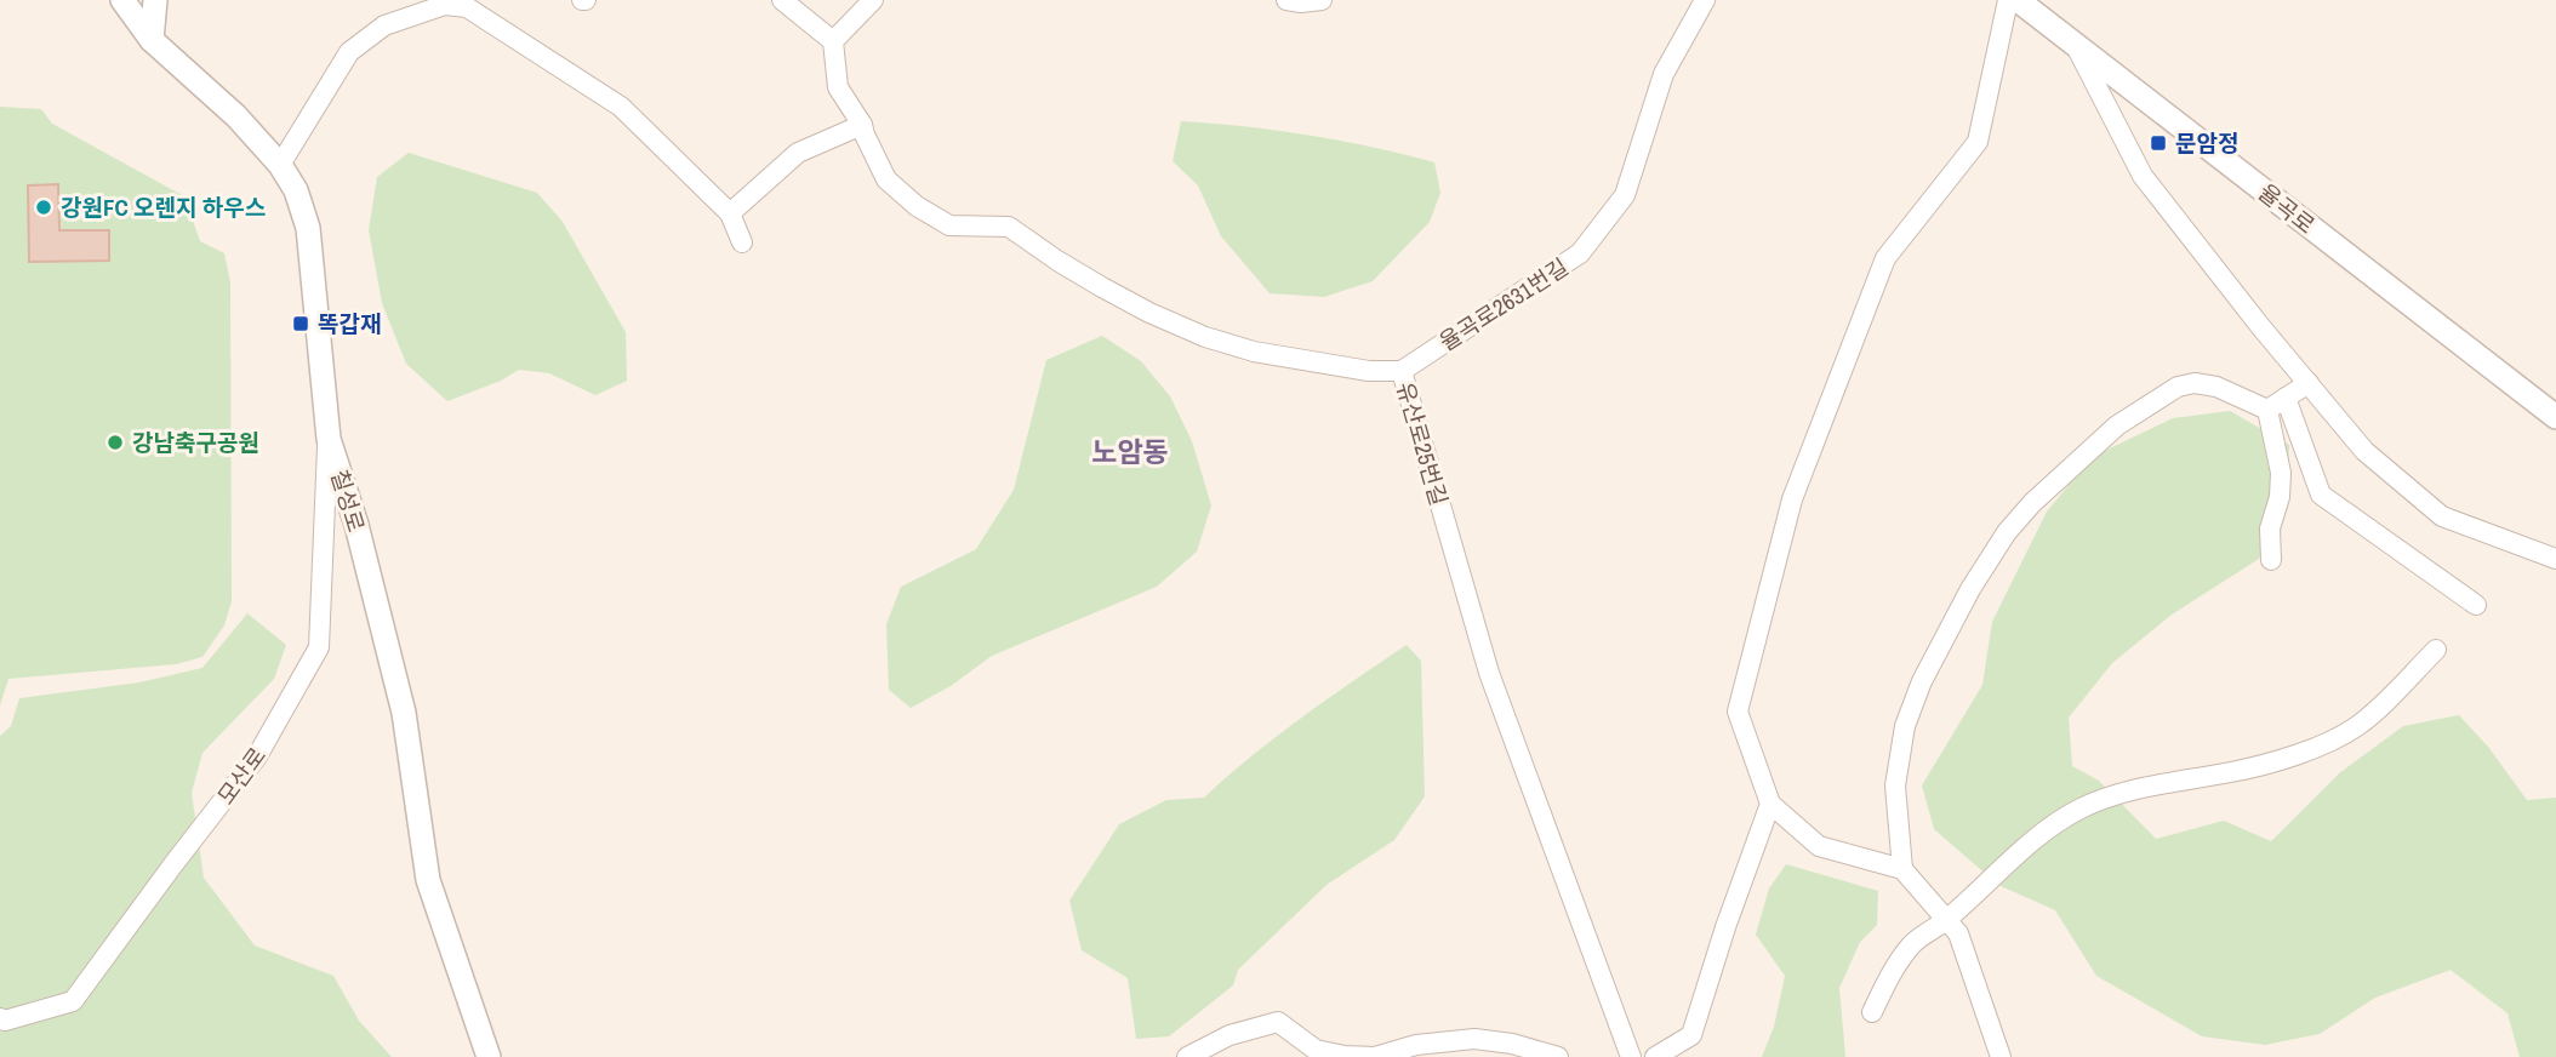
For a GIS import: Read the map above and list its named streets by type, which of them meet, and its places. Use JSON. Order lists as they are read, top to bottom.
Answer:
{
  "streets": {
    "street": [
      "율곡로",
      "율곡로2631번길",
      "유산로25번길",
      "칠성로",
      "모산로"
    ]
  },
  "crossings": [
    ["율곡로2631번길", "유산로25번길"],
    ["칠성로", "모산로"]
  ],
  "districts": ["노암동"],
  "places": {
    "transit": ["문암정", "똑갑재"],
    "other": ["강원FC 오렌지 하우스", "강남축구공원"]
  }
}
